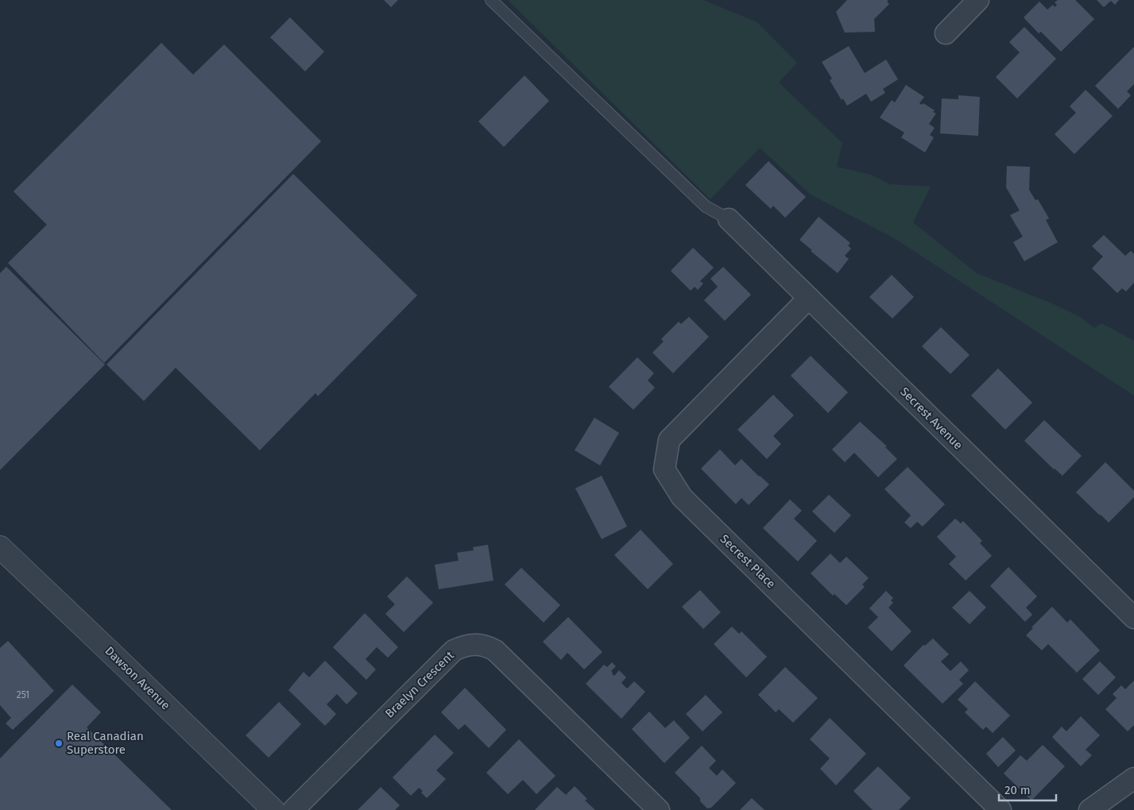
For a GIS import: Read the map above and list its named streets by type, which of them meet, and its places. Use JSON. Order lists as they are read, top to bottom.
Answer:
{
  "streets": {
    "street": [
      "Secrest Avenue",
      "Secrest Place",
      "Dawson Avenue",
      "Braelyn Crescent"
    ]
  },
  "crossings": [
    ["Secrest Avenue", "Secrest Place"]
  ],
  "places": ["Real Canadian Superstore"],
  "house_numbers": ["251"],
  "scale_bar": "20 m"
}
